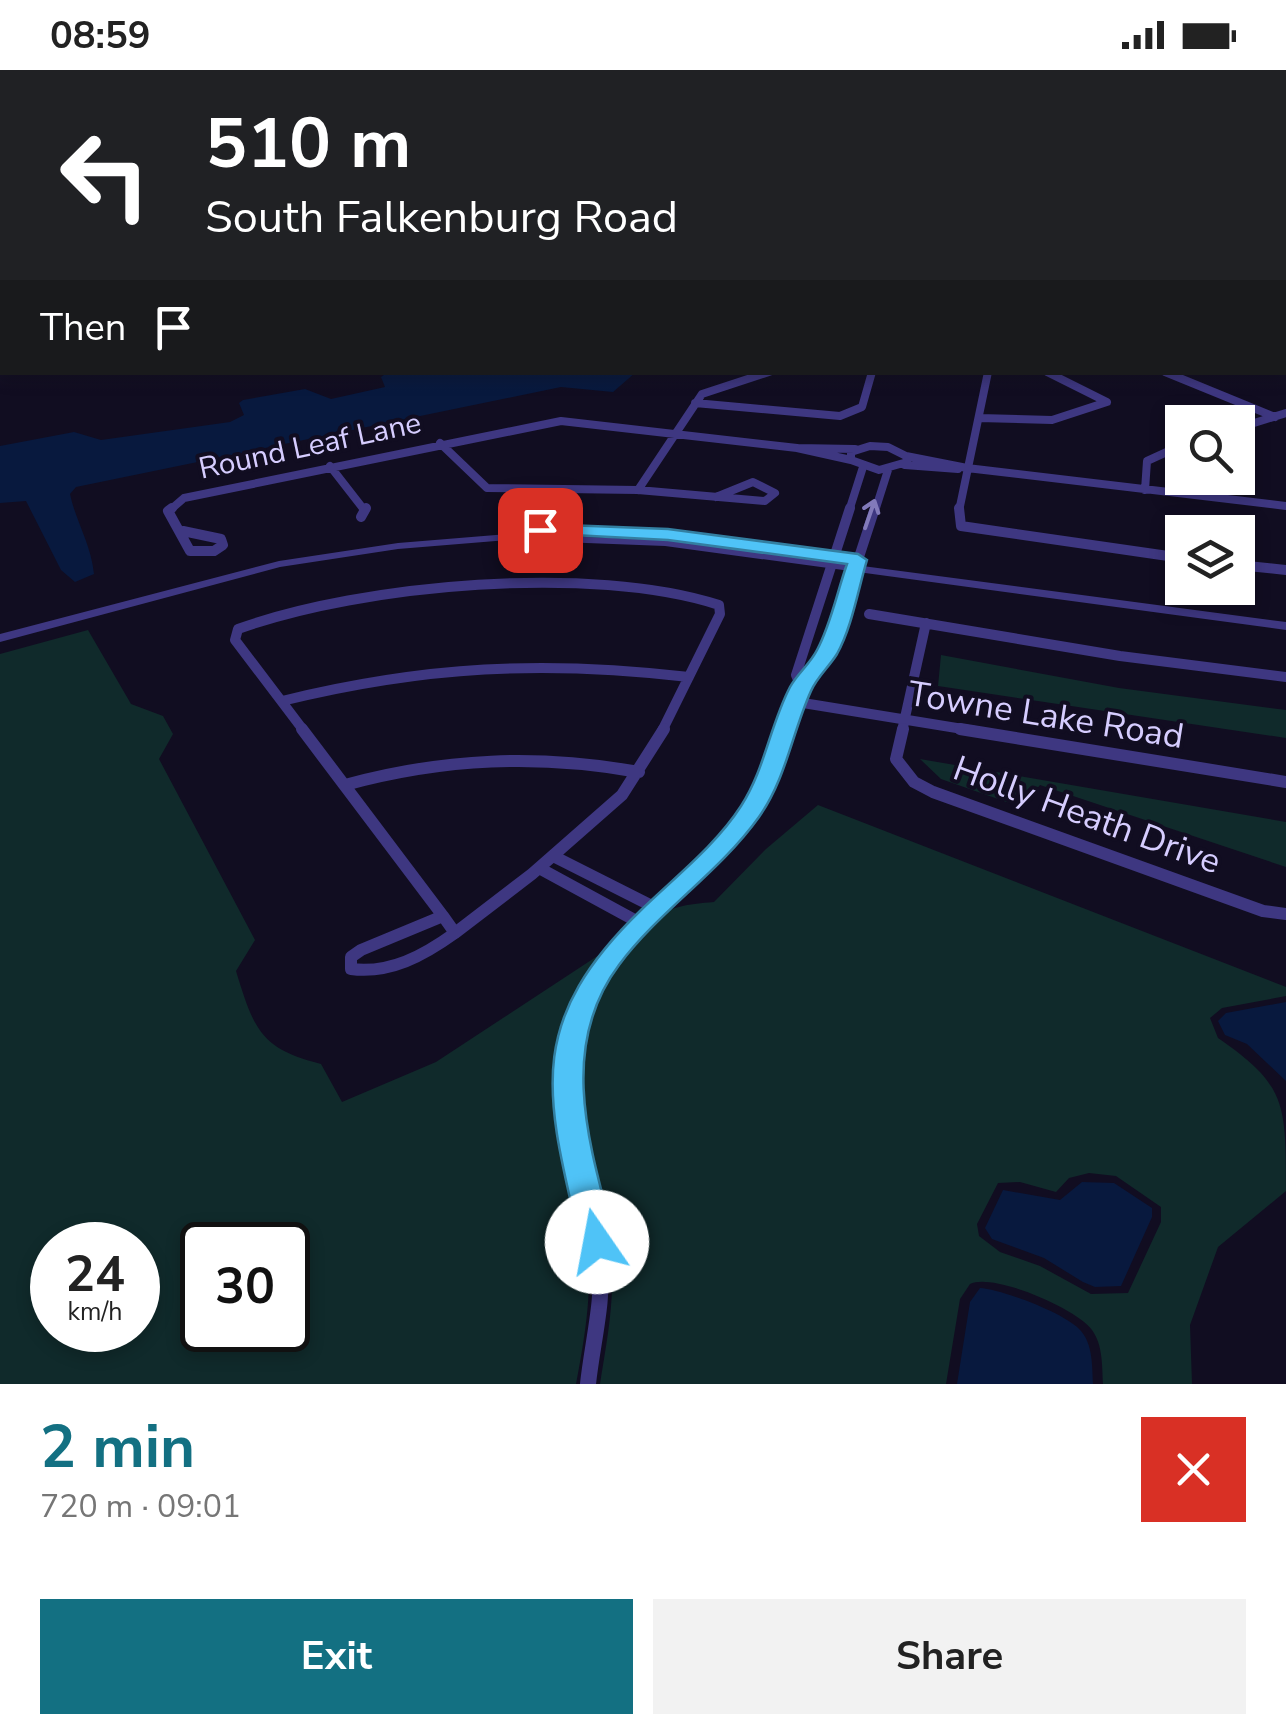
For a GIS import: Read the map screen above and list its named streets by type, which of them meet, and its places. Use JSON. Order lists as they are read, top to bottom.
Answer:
{
  "streets": {
    "street": ["Round Leaf Lane", "Towne Lake Road", "Holly Heath Drive"]
  },
  "crossings": [
    ["Towne Lake Road", "Holly Heath Drive"]
  ],
  "page": {
    "status": "08:59",
    "turn": ["510 m", "South Falkenburg Road"],
    "then": "Then",
    "speed": "24 km/h",
    "limit": "30",
    "heading": ["2 min", "720 m · 09:01"],
    "buttons": ["Exit", "Share"]
  }
}
